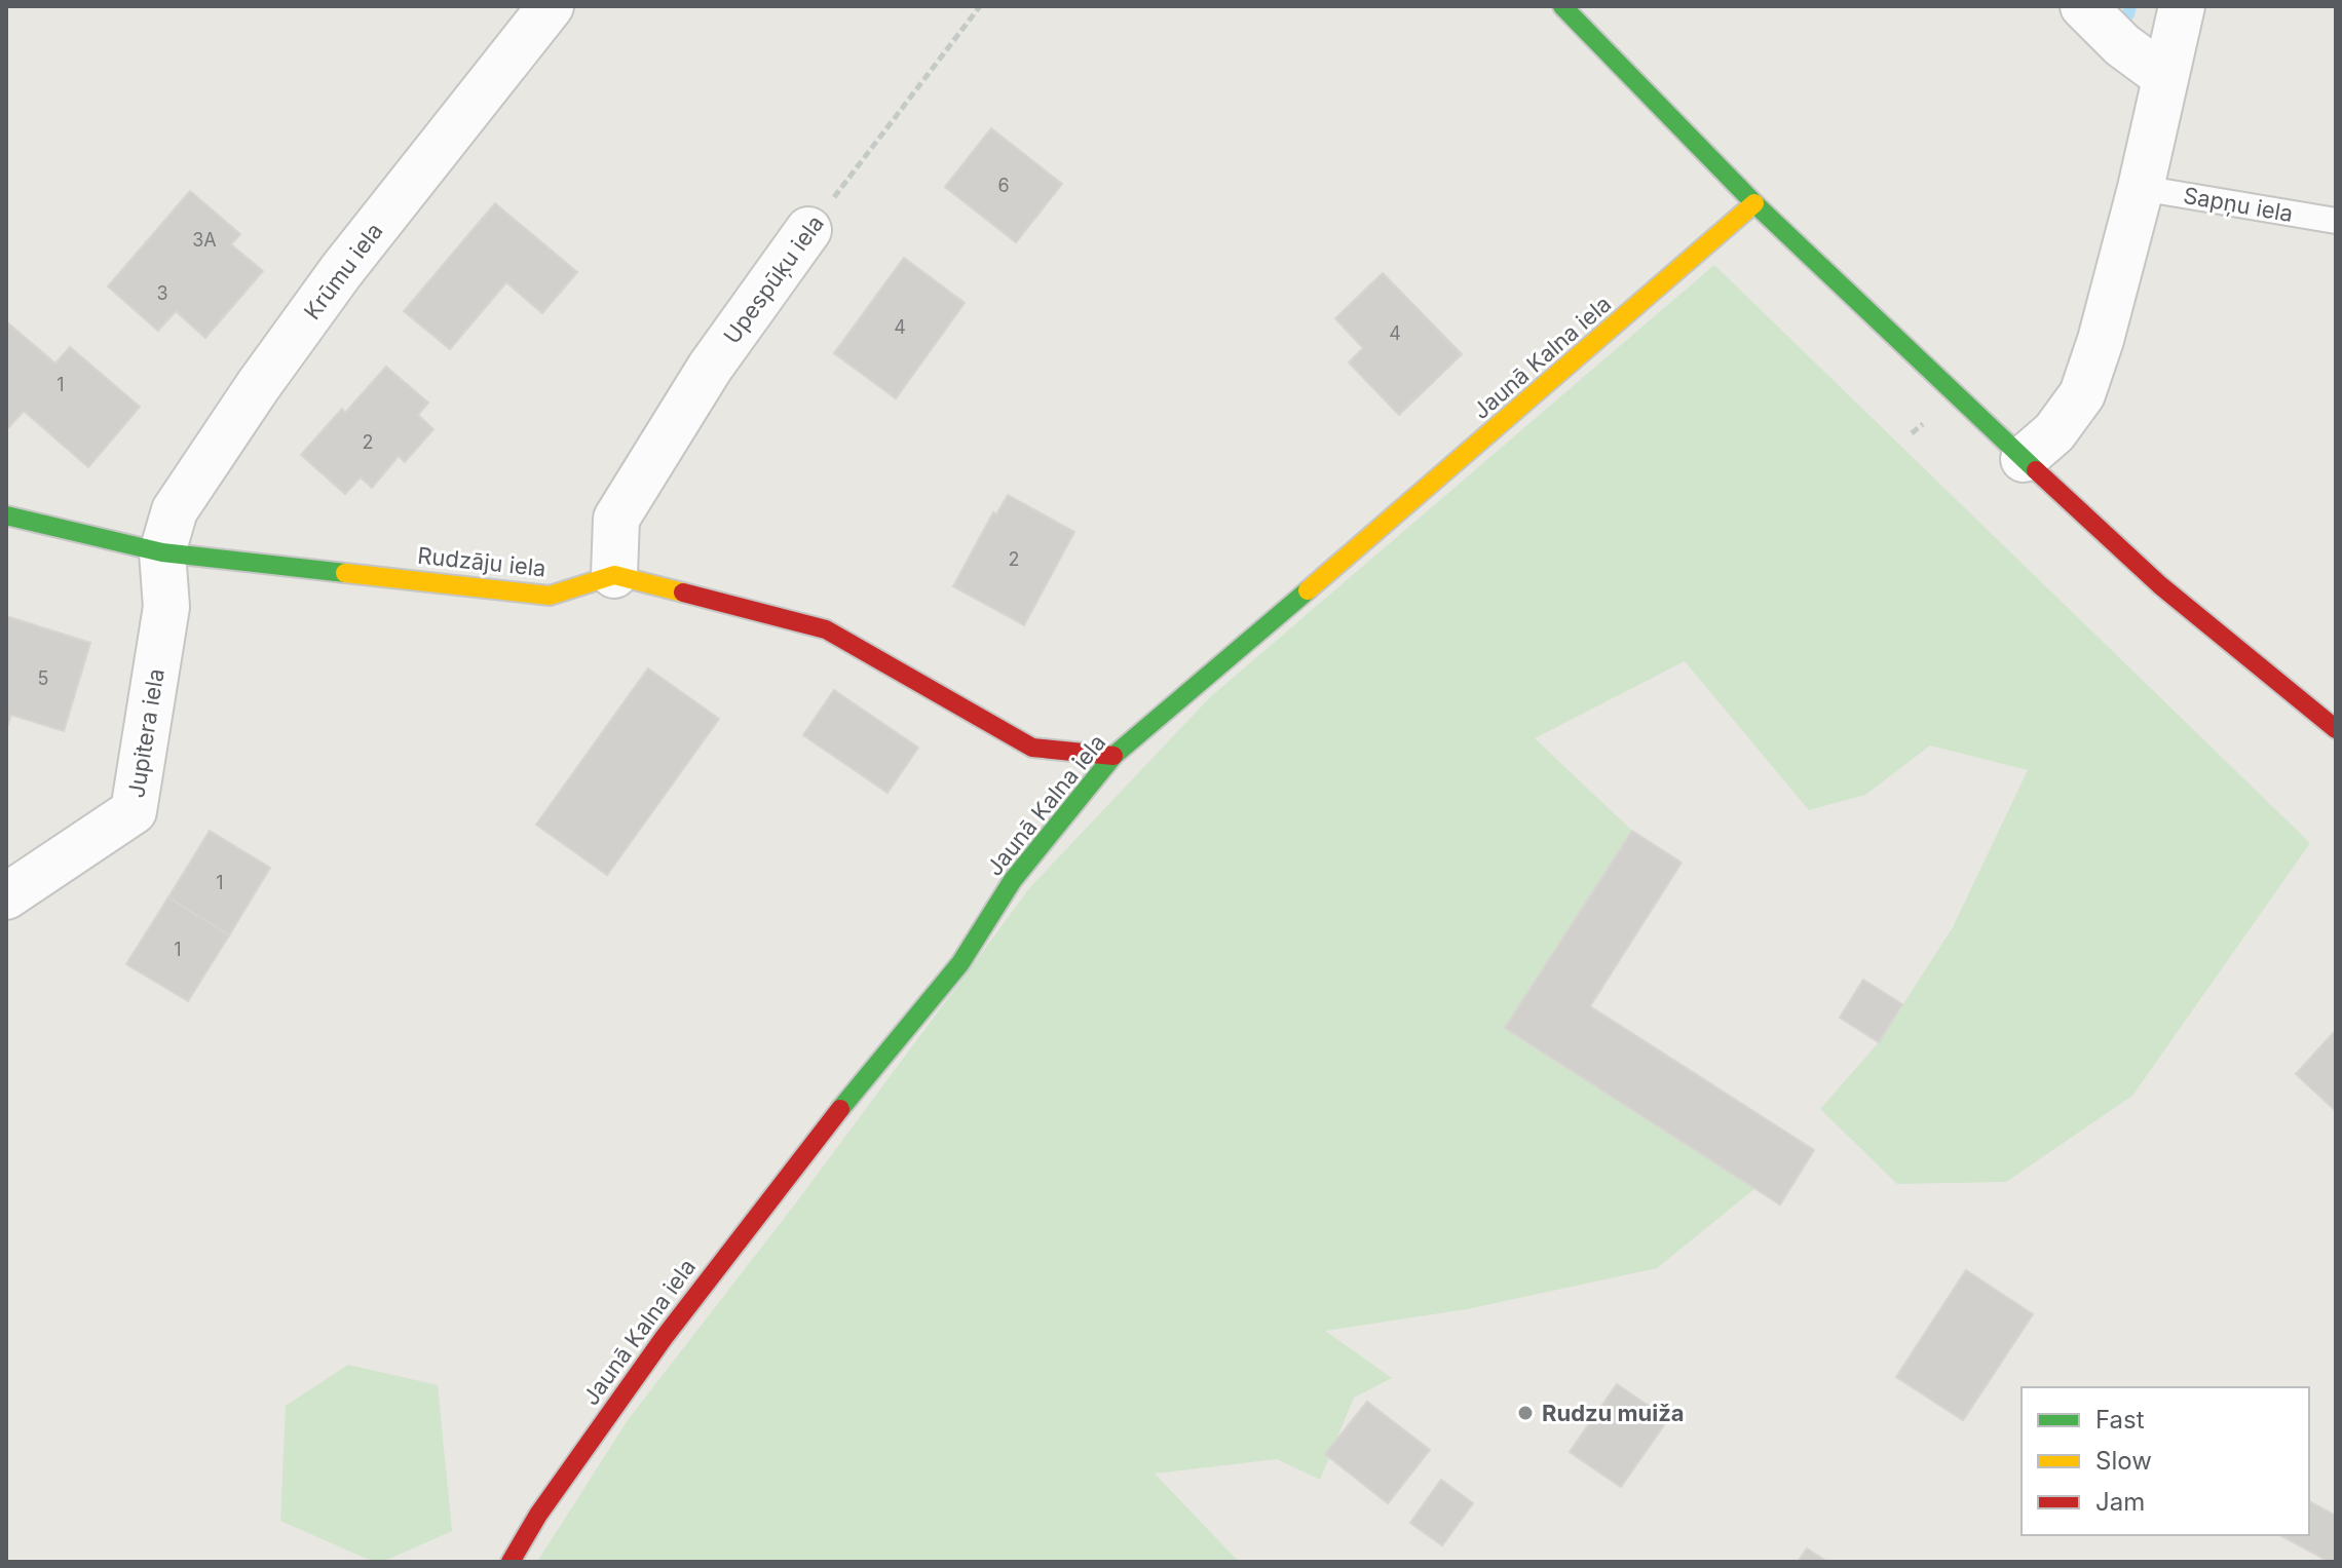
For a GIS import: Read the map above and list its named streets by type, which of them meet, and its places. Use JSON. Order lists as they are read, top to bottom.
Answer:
{
  "streets": {
    "street": [
      "Krūmu iela",
      "Upespūķu iela",
      "Jaunā Kalna iela",
      "Rudzāju iela",
      "Jupitera iela"
    ],
    "lane": ["Sapņu iela"]
  },
  "crossings": [
    ["Krūmu iela", "Rudzāju iela"],
    ["Krūmu iela", "Jupitera iela"],
    ["Upespūķu iela", "Rudzāju iela"],
    ["Rudzāju iela", "Jupitera iela"]
  ],
  "places": ["Rudzu muiža"],
  "house_numbers": [
    "6",
    "3A",
    "3",
    "4",
    "4",
    "1",
    "2",
    "2",
    "5",
    "1",
    "1"
  ],
  "legend": ["Fast", "Slow", "Jam"]
}
